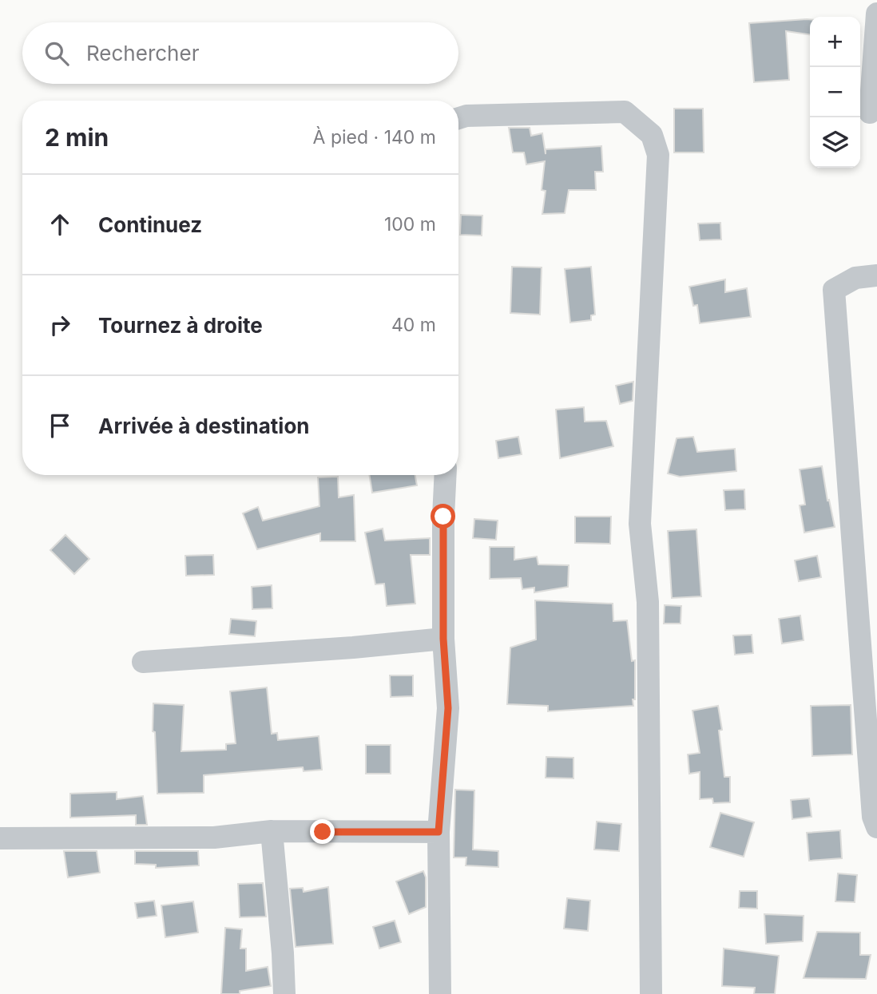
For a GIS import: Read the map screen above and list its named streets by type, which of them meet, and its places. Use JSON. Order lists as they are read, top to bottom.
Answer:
{
  "page": {
    "map_buttons": ["+", "−"],
    "search": "Rechercher",
    "heading": ["2 min", "À pied · 140 m"],
    "list": [
      ["Continuez", "100 m"],
      ["Tournez à droite", "40 m"],
      "Arrivée à destination"
    ]
  }
}
